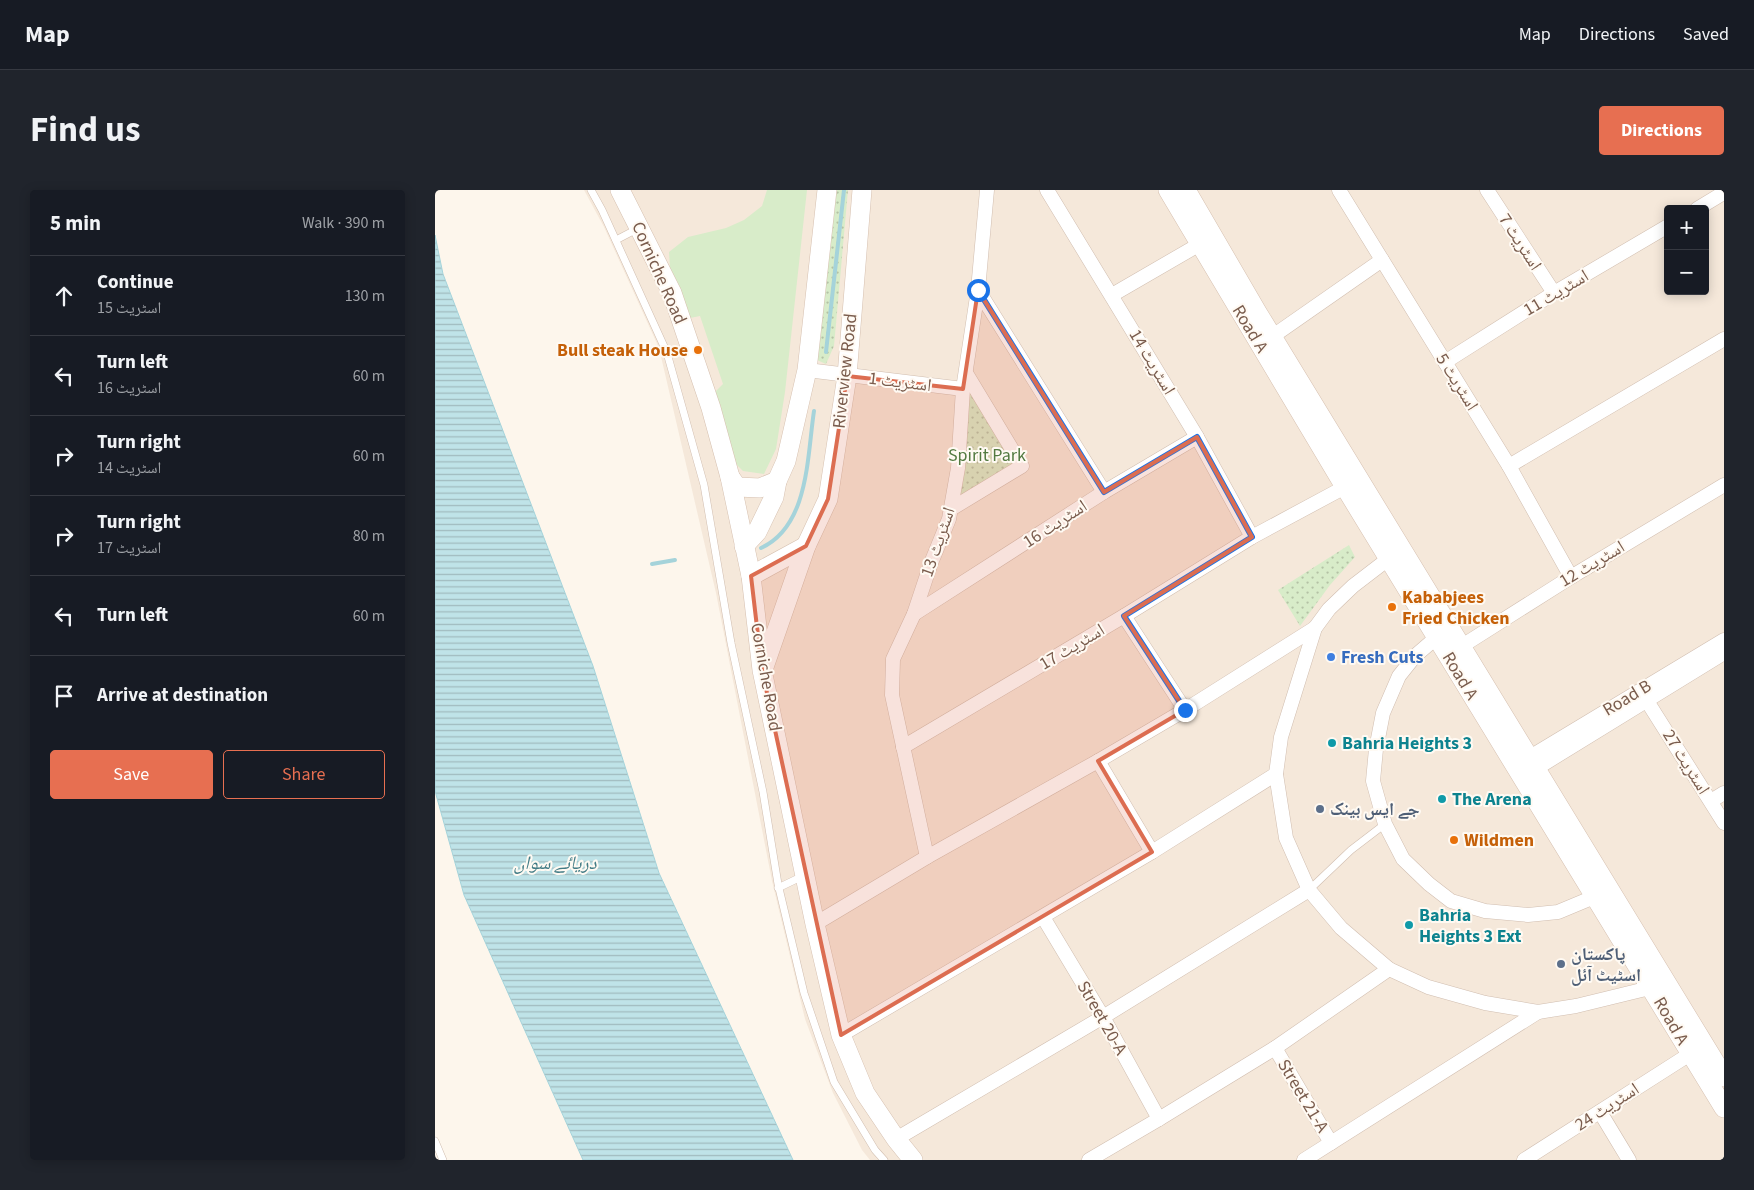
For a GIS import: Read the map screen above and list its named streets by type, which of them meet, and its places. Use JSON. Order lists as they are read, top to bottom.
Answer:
{
  "streets": {
    "street": [
      "اسٹریٹ 7",
      "Corniche Road",
      "اسٹریٹ 11",
      "Road A",
      "اسٹریٹ 14",
      "Riverview Road",
      "اسٹریٹ 1",
      "اسٹریٹ 5",
      "اسٹریٹ 16",
      "اسٹریٹ 13",
      "اسٹریٹ 12",
      "اسٹریٹ 17",
      "Road B",
      "اسٹریٹ 27",
      "Street 20-A",
      "Street 21-A",
      "اسٹریٹ 24"
    ]
  },
  "crossings": [
    ["اسٹریٹ 7", "اسٹریٹ 11"],
    ["Corniche Road", "Riverview Road"],
    ["اسٹریٹ 11", "اسٹریٹ 5"],
    ["Road A", "اسٹریٹ 12"],
    ["Road A", "اسٹریٹ 17"],
    ["Road A", "Road B"],
    ["Road A", "اسٹریٹ 24"],
    ["اسٹریٹ 14", "اسٹریٹ 16"],
    ["اسٹریٹ 14", "اسٹریٹ 17"],
    ["Riverview Road", "اسٹریٹ 1"],
    ["اسٹریٹ 1", "اسٹریٹ 13"],
    ["اسٹریٹ 5", "اسٹریٹ 12"],
    ["اسٹریٹ 16", "اسٹریٹ 13"],
    ["اسٹریٹ 13", "اسٹریٹ 17"],
    ["Road B", "اسٹریٹ 27"]
  ],
  "water": ["دریائے سواں"],
  "parks": ["Spirit Park"],
  "places": [
    "Bull steak House",
    "Kababjees Fried Chicken",
    "Fresh Cuts",
    "Bahria Heights 3",
    "The Arena",
    "جے ایس بینک",
    "Wildmen",
    "Bahria Heights 3 Ext",
    "پاکستان اسٹیٹ آئل"
  ],
  "page": {
    "header": "Map",
    "nav": ["Map", "Directions", "Saved"],
    "title": "Find us",
    "buttons": [
      "Directions",
      ["Save", "Share"]
    ],
    "heading": ["5 min", "Walk · 390 m"],
    "map_buttons": ["+", "−"],
    "list": [
      ["Continue", "اسٹریٹ 15", "130 m"],
      ["Turn left", "اسٹریٹ 16", "60 m"],
      ["Turn right", "اسٹریٹ 14", "60 m"],
      ["Turn right", "اسٹریٹ 17", "80 m"],
      ["Turn left", "60 m"],
      "Arrive at destination"
    ]
  }
}
